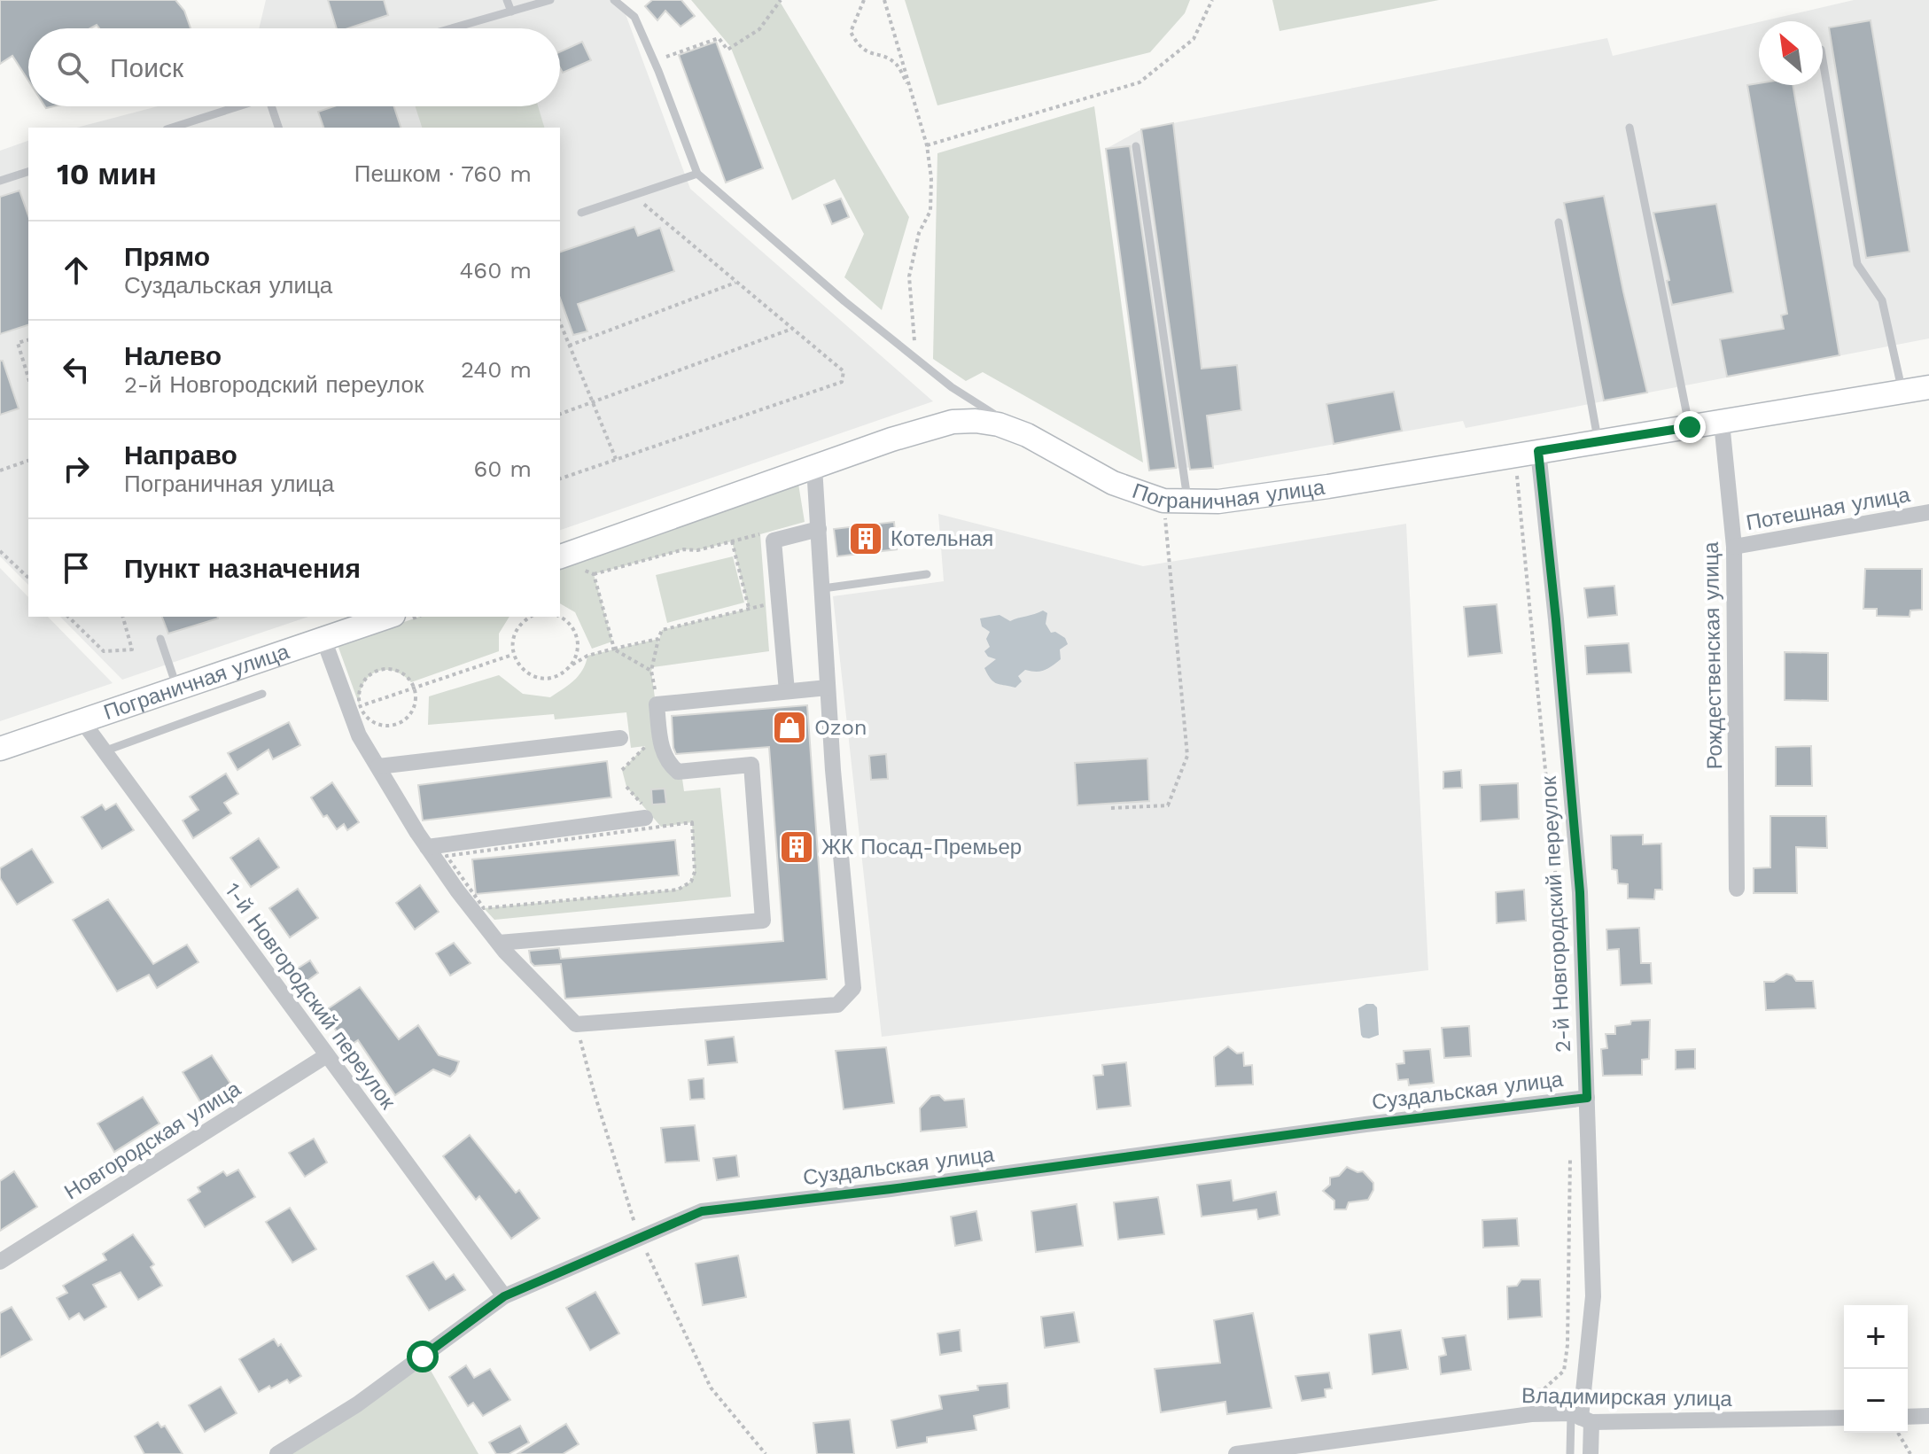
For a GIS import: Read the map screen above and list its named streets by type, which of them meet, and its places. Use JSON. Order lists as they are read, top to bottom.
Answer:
{
  "streets": {
    "street": [
      "Пограничная улица",
      "Потешная улица",
      "Рождественская улица",
      "2-й Новгородский переулок",
      "1-й Новгородский переулок",
      "Суздальская улица",
      "Новгородская улица",
      "Владимирская улица"
    ]
  },
  "crossings": [
    ["Пограничная улица", "Рождественская улица"],
    ["Пограничная улица", "2-й Новгородский переулок"],
    ["Пограничная улица", "1-й Новгородский переулок"],
    ["Потешная улица", "Рождественская улица"],
    ["2-й Новгородский переулок", "Суздальская улица"],
    ["2-й Новгородский переулок", "Владимирская улица"],
    ["1-й Новгородский переулок", "Суздальская улица"],
    ["1-й Новгородский переулок", "Новгородская улица"]
  ],
  "places": {
    "building": ["Котельная", "ЖК Посад-Премьер"],
    "shop": ["Ozon"]
  },
  "north": "top left",
  "page": {
    "search": "Поиск",
    "heading": ["10 мин", "Пешком · 760 m"],
    "list": [
      ["Прямо", "Суздальская улица", "460 m"],
      ["Налево", "2-й Новгородский переулок", "240 m"],
      ["Направо", "Пограничная улица", "60 m"],
      "Пункт назначения"
    ],
    "map_buttons": ["+", "−"]
  }
}
